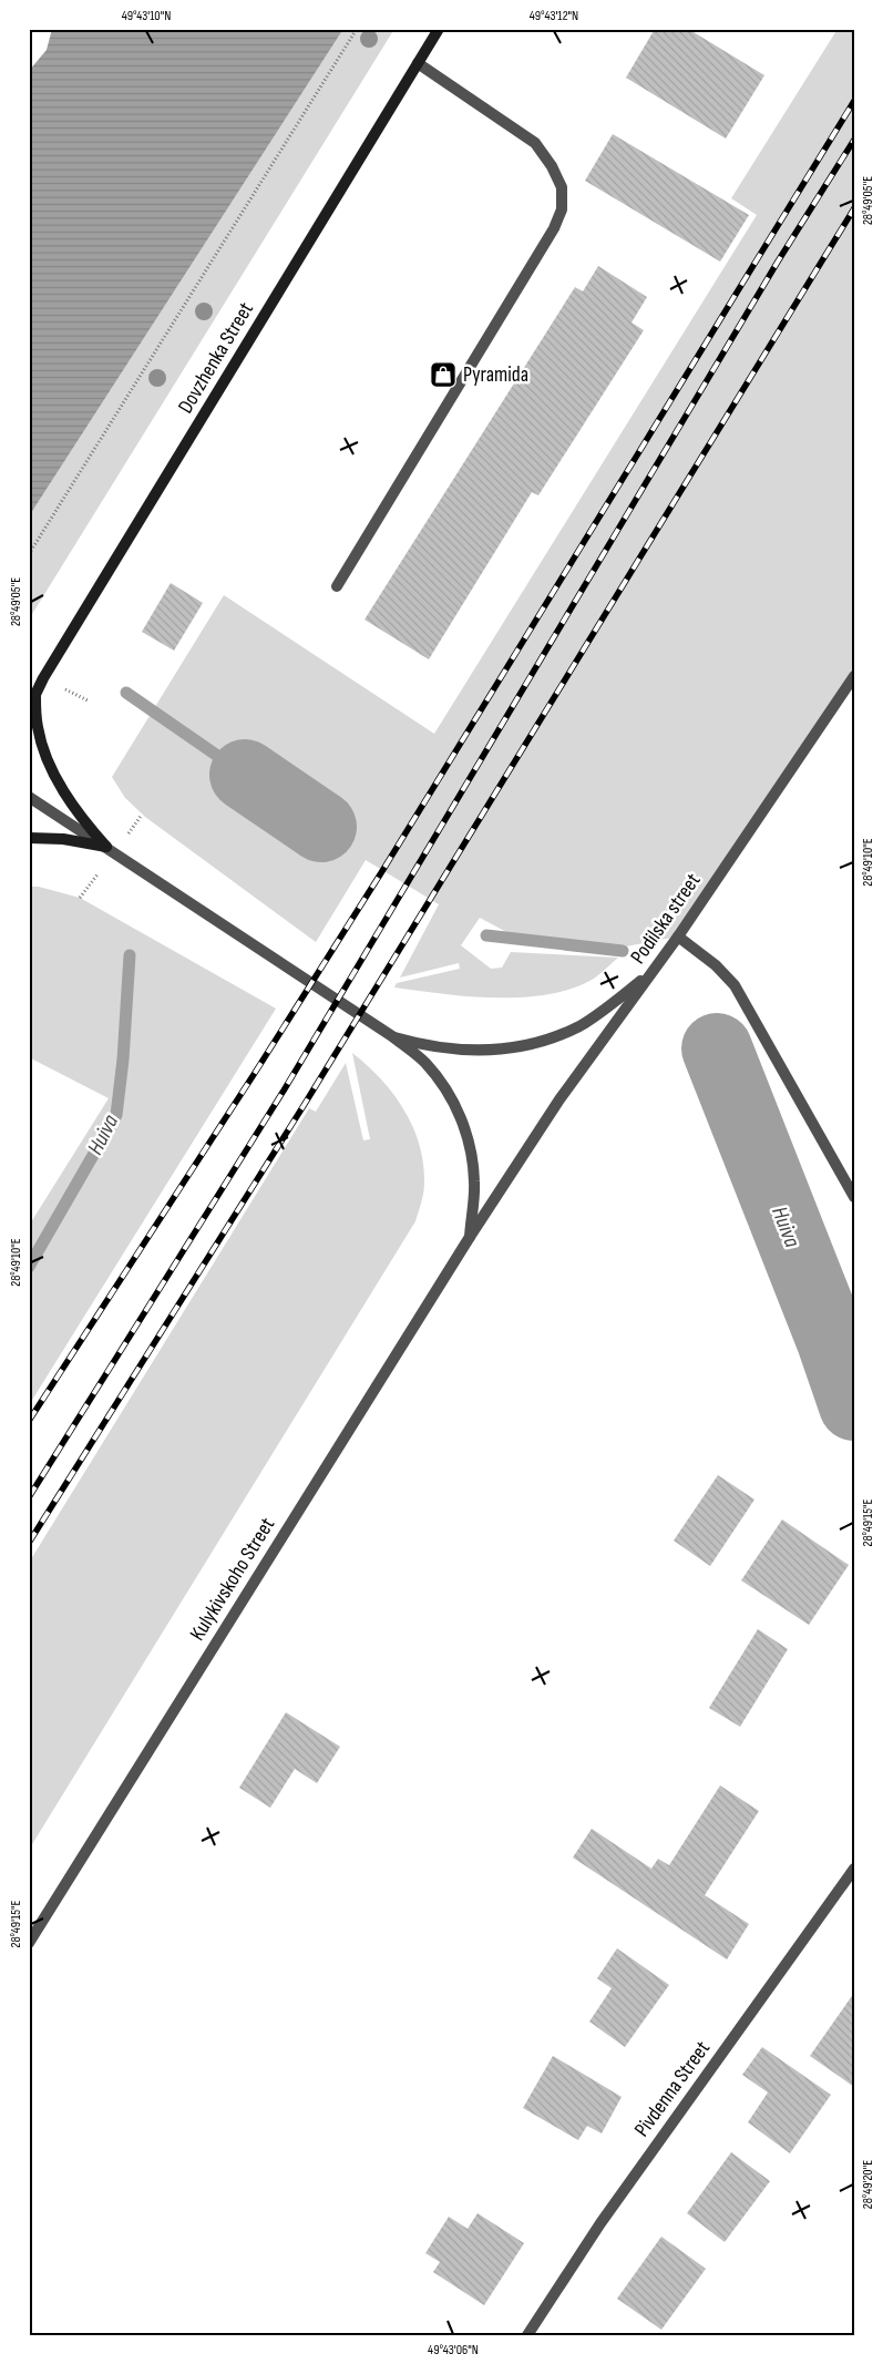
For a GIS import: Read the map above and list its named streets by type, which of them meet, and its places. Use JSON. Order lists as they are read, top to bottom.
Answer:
{
  "streets": {
    "main road": ["Dovzhenka Street"],
    "street": ["Podilska street", "Kulykivskoho Street", "Pivdenna Street"]
  },
  "crossings": [
    ["Podilska street", "Kulykivskoho Street"]
  ],
  "water": ["Huiva"],
  "places": {
    "shop": ["Pyramida"]
  },
  "coordinates": [
    "49°43'10\"N",
    "49°43'12\"N",
    "28°49'05\"E",
    "28°49'10\"E",
    "28°49'15\"E",
    "28°49'20\"E",
    "49°43'06\"N"
  ]
}
